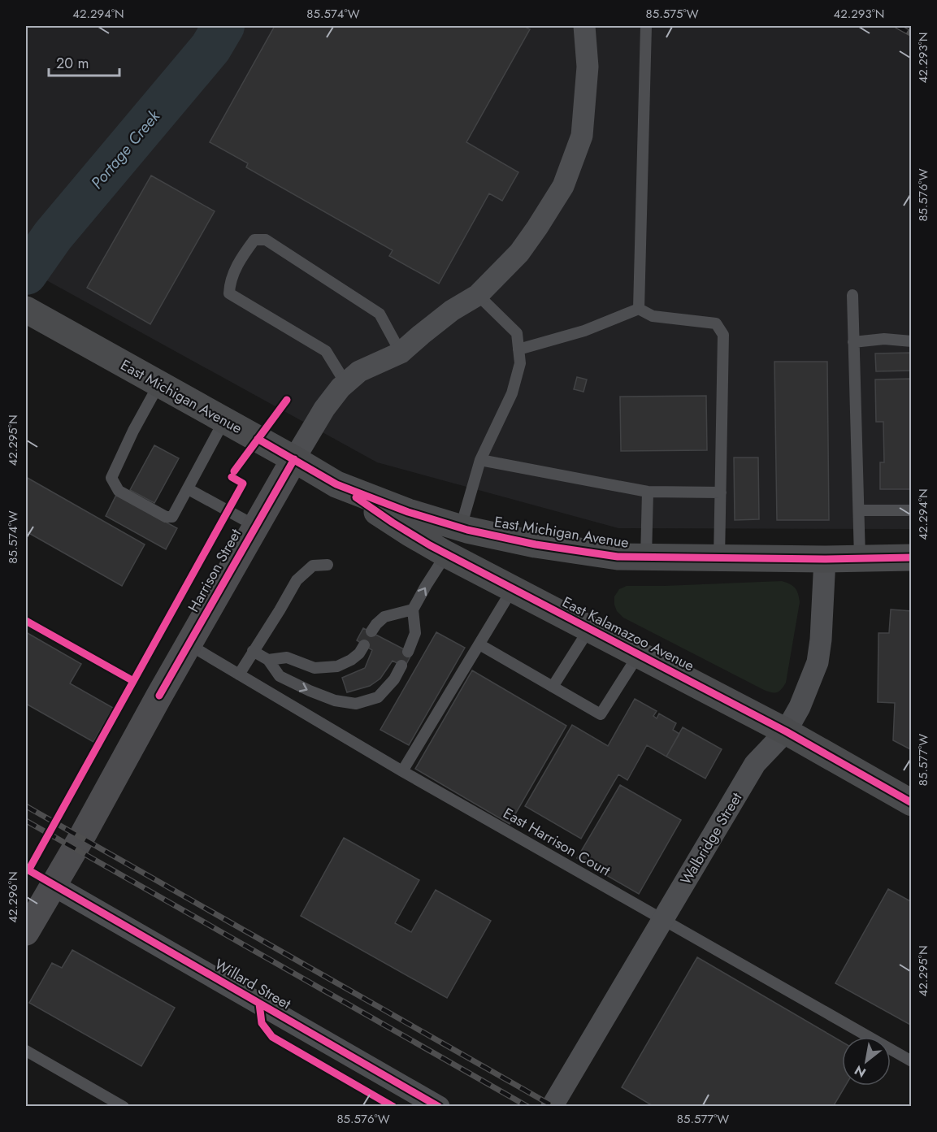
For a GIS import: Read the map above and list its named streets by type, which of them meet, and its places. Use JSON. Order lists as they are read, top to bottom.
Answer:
{
  "streets": {
    "main road": ["East Michigan Avenue", "East Kalamazoo Avenue"],
    "street": ["Harrison Street", "Walbridge Street", "Willard Street"],
    "lane": ["East Harrison Court"]
  },
  "crossings": [
    ["East Michigan Avenue", "Harrison Street"],
    ["East Michigan Avenue", "East Kalamazoo Avenue"],
    ["East Michigan Avenue", "Walbridge Street"],
    ["Harrison Street", "East Harrison Court"],
    ["Harrison Street", "Willard Street"],
    ["East Kalamazoo Avenue", "Walbridge Street"],
    ["Walbridge Street", "East Harrison Court"]
  ],
  "water": ["Portage Creek"],
  "scale_bar": "20 m",
  "north": "bottom left",
  "coordinates": [
    "42.294°N",
    "85.574°W",
    "85.575°W",
    "42.293°N",
    "85.576°W",
    "42.295°N",
    "85.577°W",
    "42.296°N"
  ]
}
